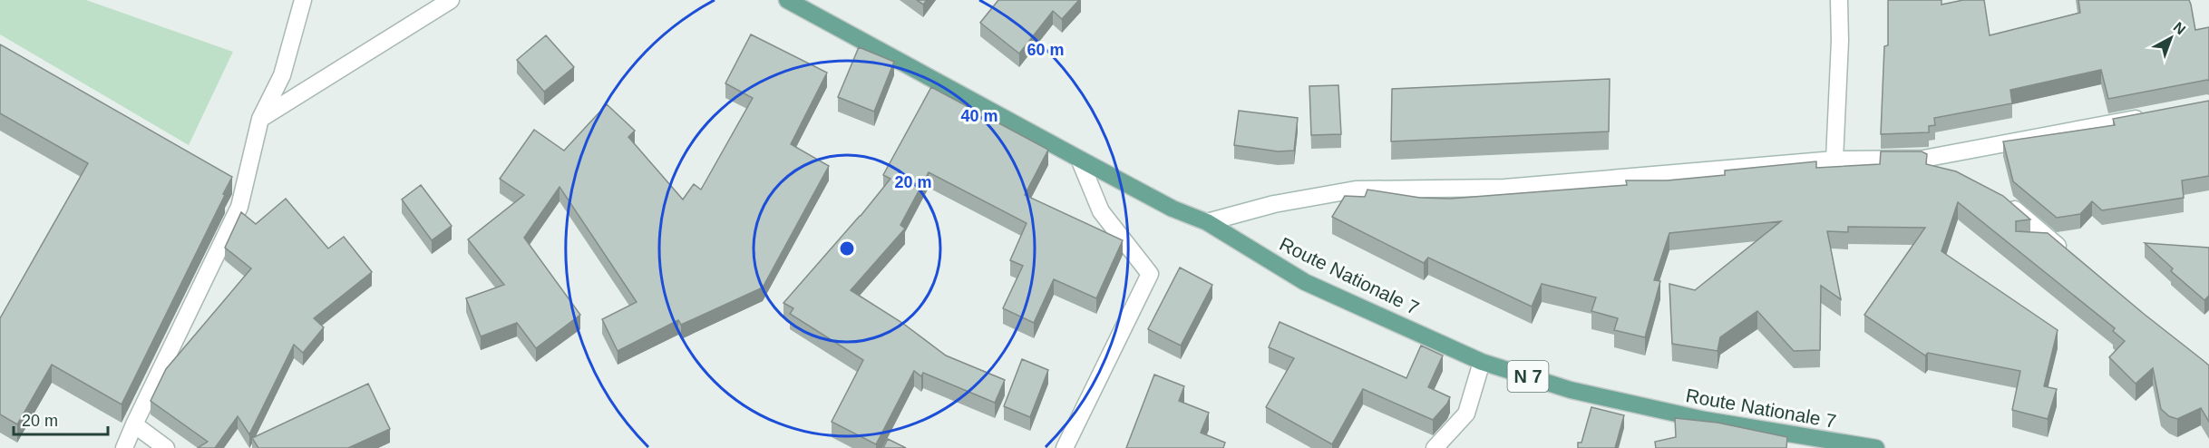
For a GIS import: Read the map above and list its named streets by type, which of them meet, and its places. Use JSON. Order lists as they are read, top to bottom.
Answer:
{
  "streets": {
    "main road": ["Route Nationale 7", "N 7"]
  },
  "scale_bar": "20 m",
  "north": "top right",
  "rings": ["60 m", "40 m", "20 m"]
}
